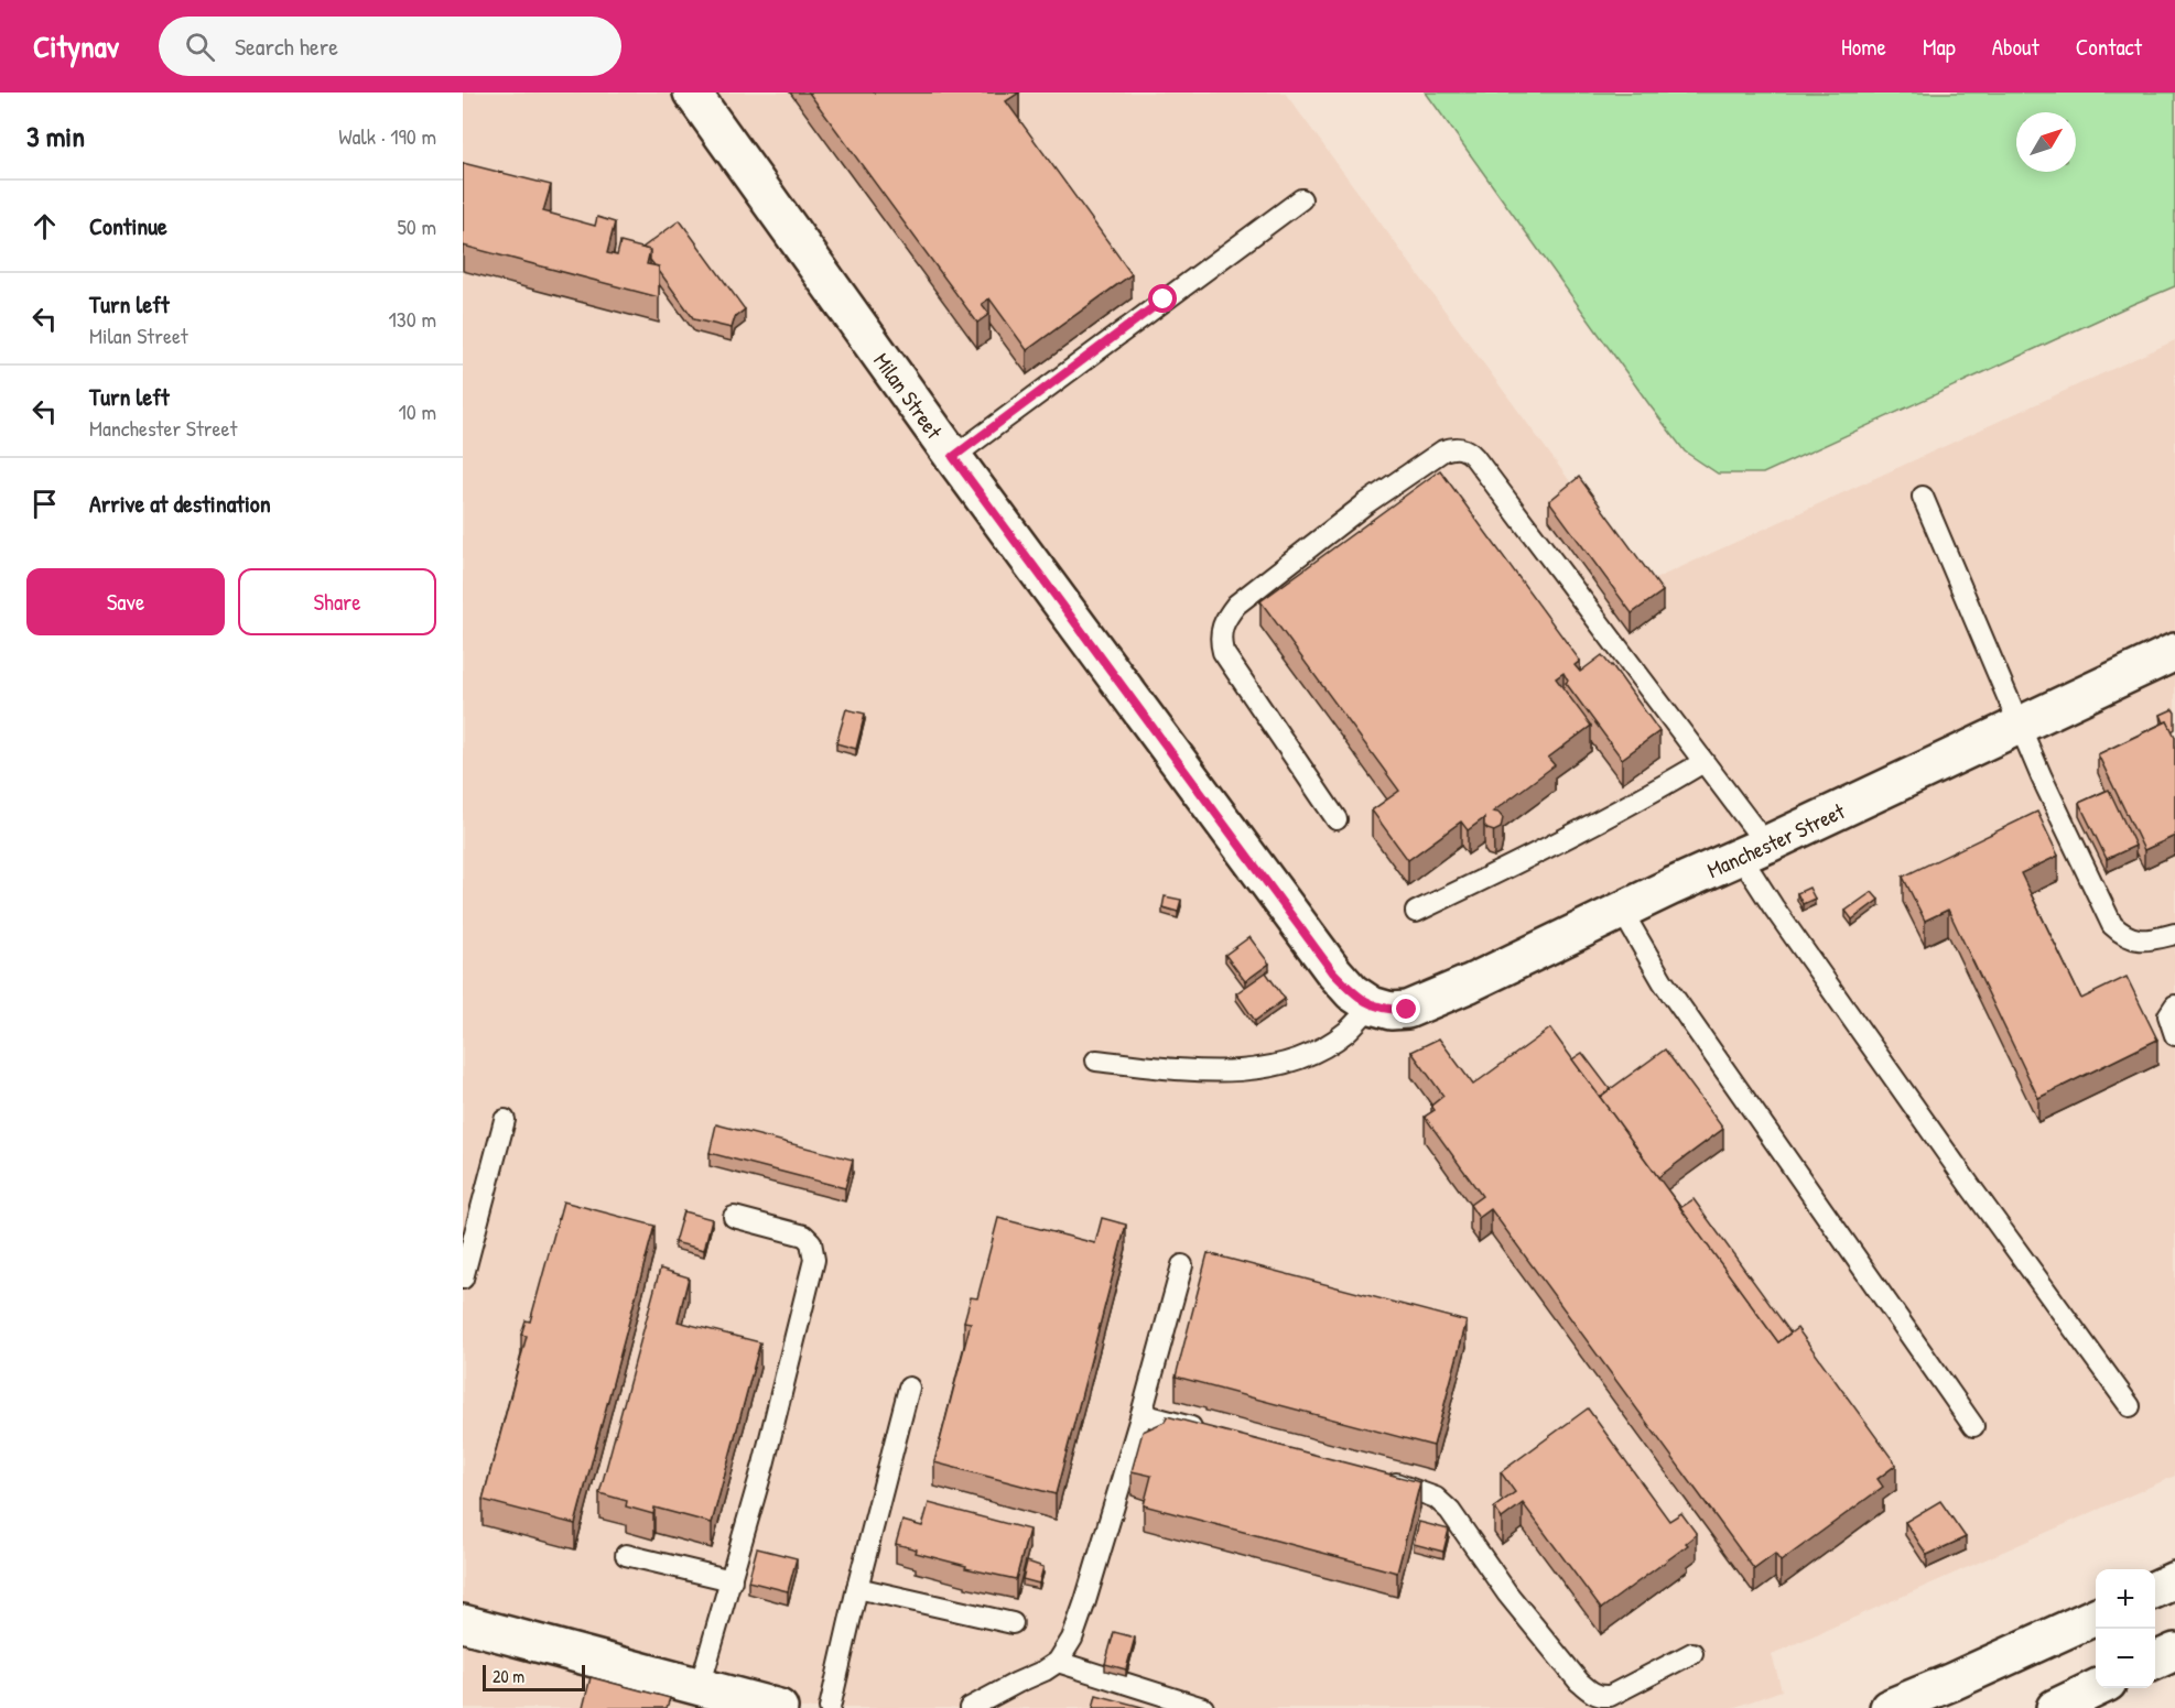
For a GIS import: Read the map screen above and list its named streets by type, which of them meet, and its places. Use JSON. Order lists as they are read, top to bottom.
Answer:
{
  "streets": {
    "street": ["Milan Street", "Manchester Street"]
  },
  "crossings": [
    ["Milan Street", "Manchester Street"]
  ],
  "scale_bar": "20 m",
  "north": "top right",
  "page": {
    "header": "Citynav",
    "search": "Search here",
    "nav": [
      "Home",
      "Map",
      "About",
      "Contact"
    ],
    "heading": ["3 min", "Walk · 190 m"],
    "list": [
      ["Continue", "50 m"],
      ["Turn left", "Milan Street", "130 m"],
      ["Turn left", "Manchester Street", "10 m"],
      "Arrive at destination"
    ],
    "buttons": ["Save", "Share"],
    "map_buttons": ["+", "−"],
    "scale": "20 m"
  }
}
